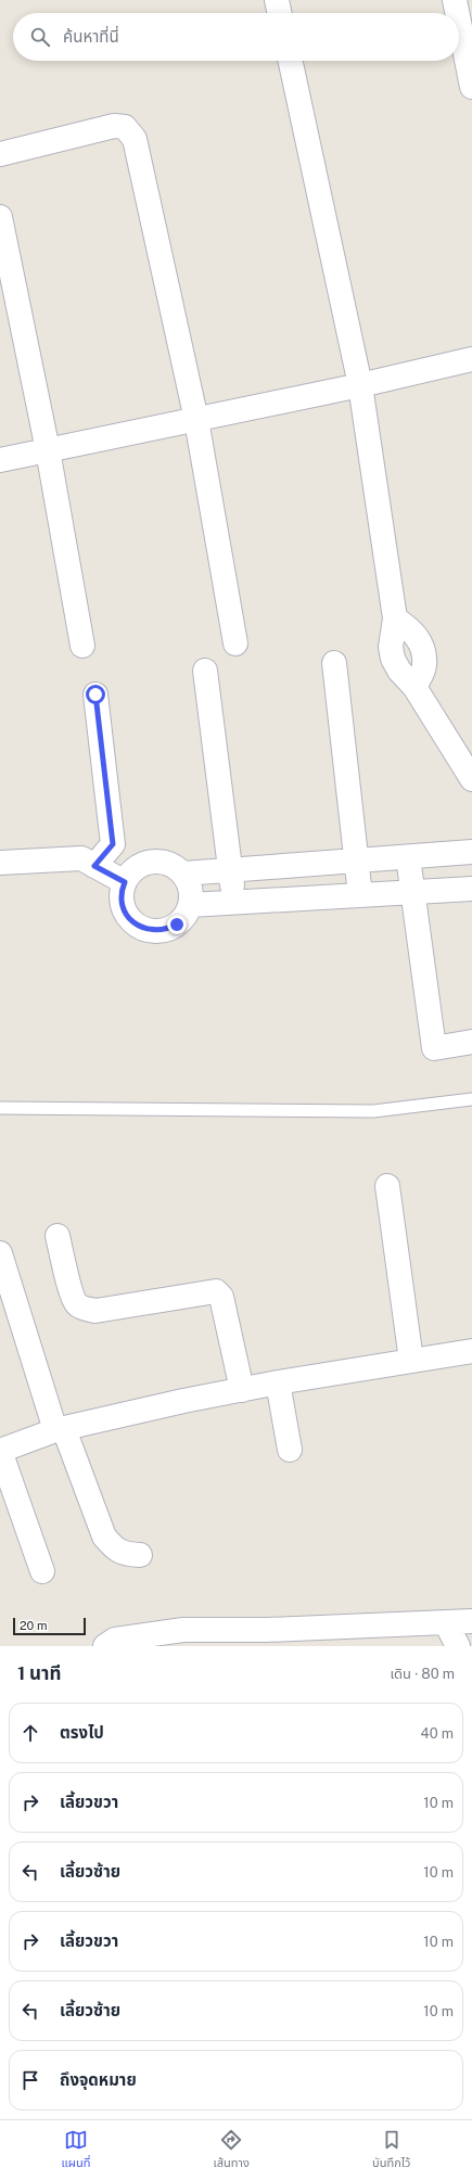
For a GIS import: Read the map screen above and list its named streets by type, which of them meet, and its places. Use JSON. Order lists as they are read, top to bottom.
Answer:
{
  "scale_bar": "20 m",
  "page": {
    "search": "ค้นหาที่นี่",
    "scale": "20 m",
    "heading": ["1 นาที", "เดิน · 80 m"],
    "list": [
      ["ตรงไป", "40 m"],
      ["เลี้ยวขวา", "10 m"],
      ["เลี้ยวซ้าย", "10 m"],
      ["เลี้ยวขวา", "10 m"],
      ["เลี้ยวซ้าย", "10 m"],
      "ถึงจุดหมาย"
    ],
    "nav": ["แผนที่", "เส้นทาง", "บันทึกไว้"]
  }
}
